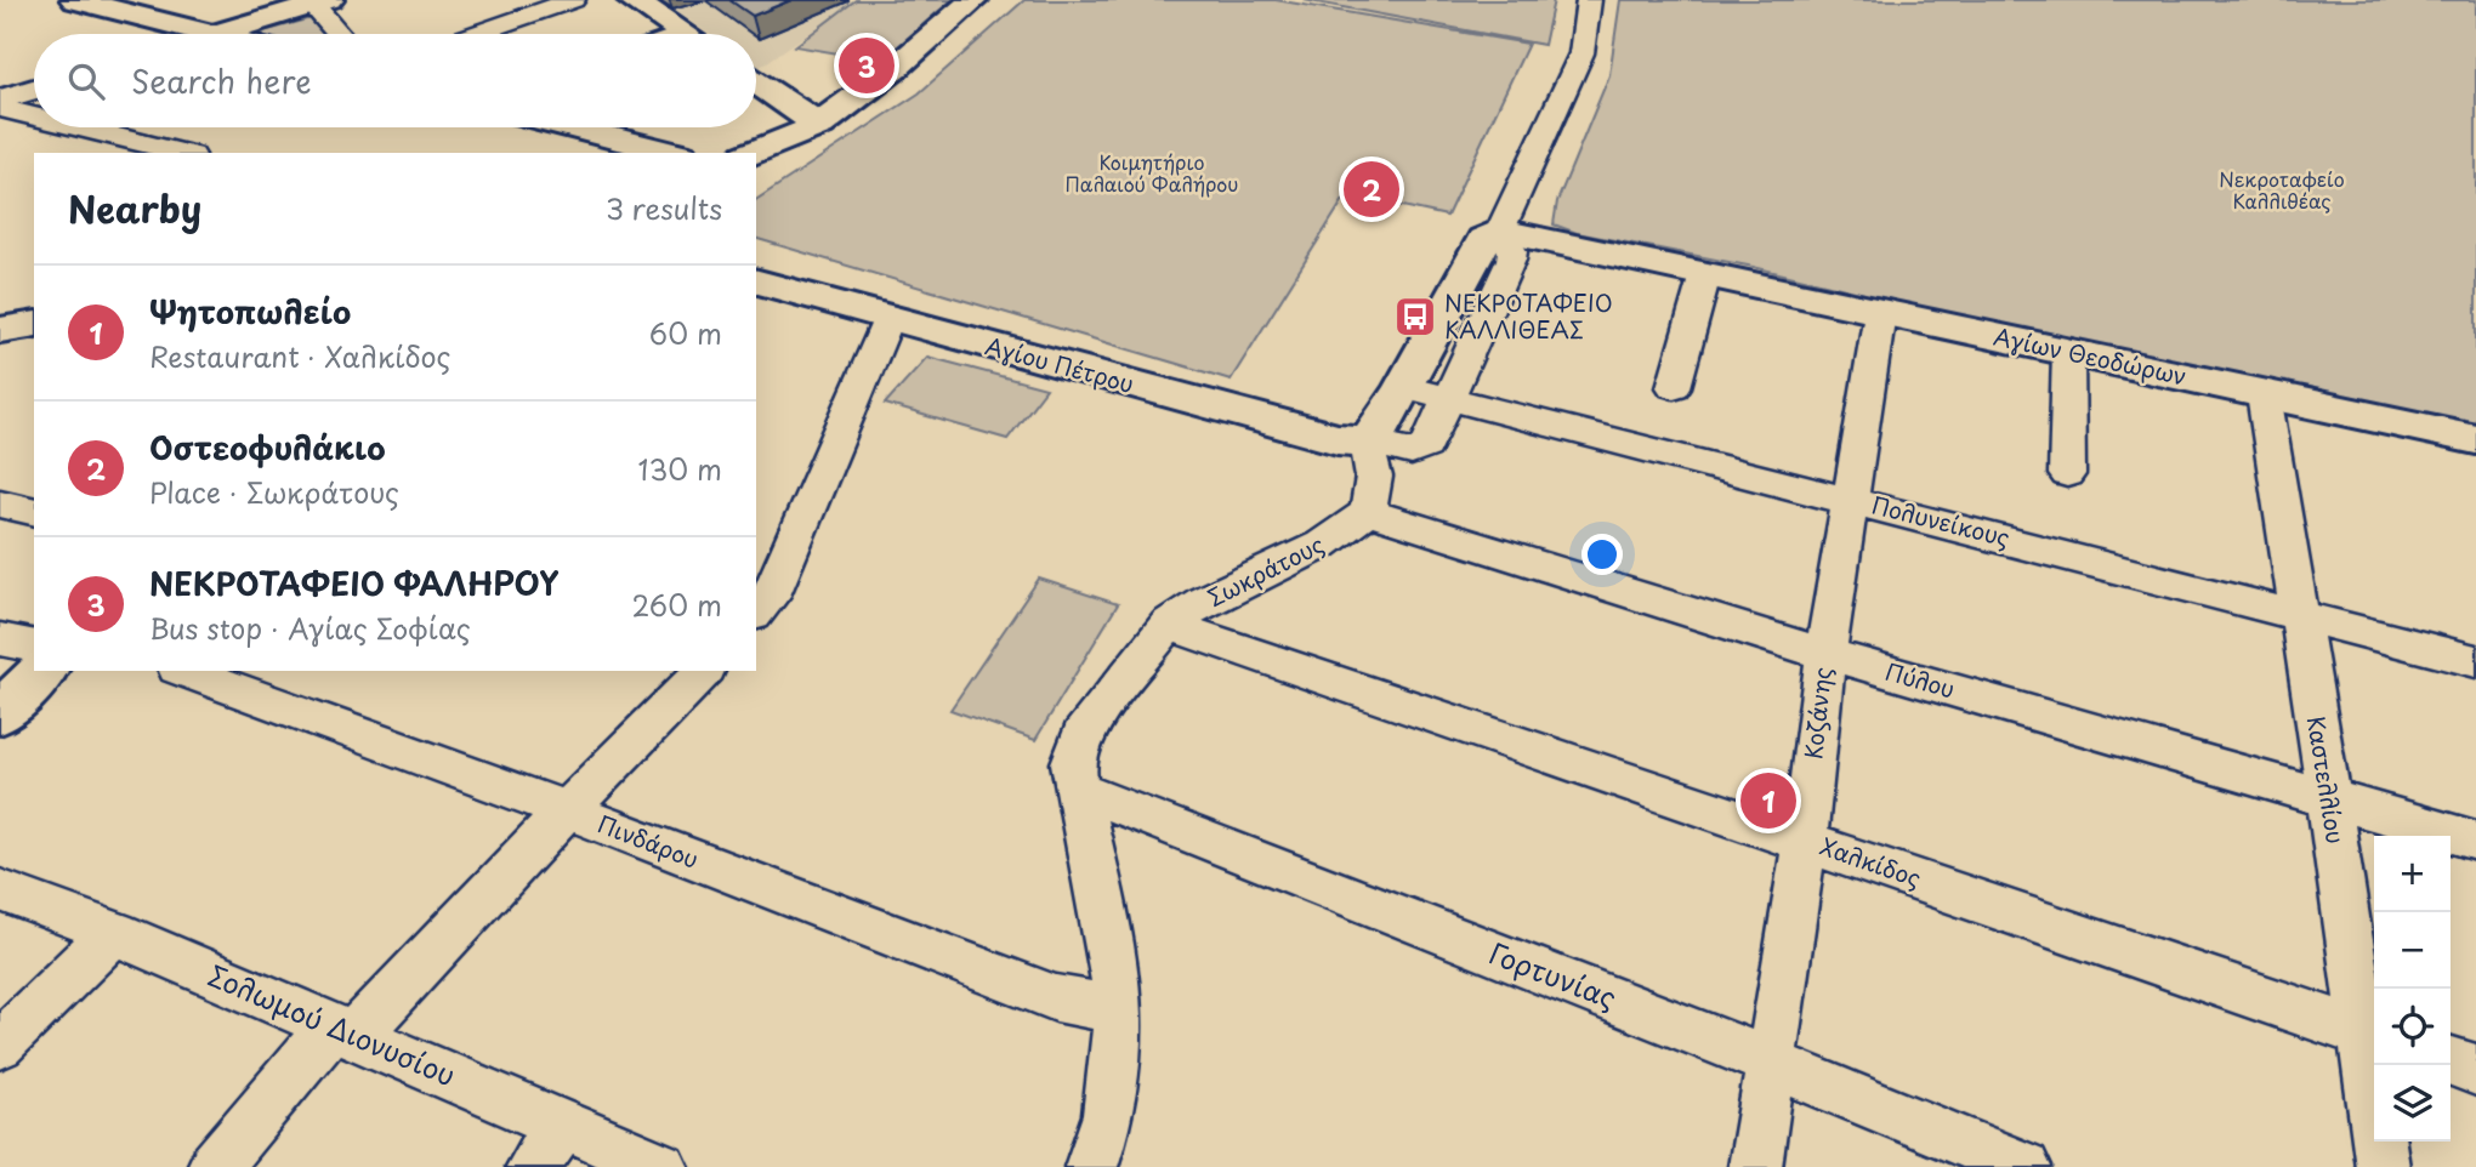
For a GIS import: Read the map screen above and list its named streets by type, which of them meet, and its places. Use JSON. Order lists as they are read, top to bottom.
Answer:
{
  "streets": {
    "street": [
      "Αγίων Θεοδώρων",
      "Αγίου Πέτρου",
      "Πολυνείκους",
      "Σωκράτους",
      "Πύλου",
      "Κοζάνης",
      "Καστελλίου",
      "Πινδάρου",
      "Χαλκίδος",
      "Γορτυνίας",
      "Σολωμού Διονυσίου"
    ]
  },
  "crossings": [
    ["Αγίων Θεοδώρων", "Κοζάνης"],
    ["Αγίων Θεοδώρων", "Καστελλίου"],
    ["Πολυνείκους", "Κοζάνης"],
    ["Πολυνείκους", "Καστελλίου"],
    ["Σωκράτους", "Πύλου"],
    ["Σωκράτους", "Πινδάρου"],
    ["Σωκράτους", "Χαλκίδος"],
    ["Σωκράτους", "Γορτυνίας"],
    ["Πύλου", "Κοζάνης"],
    ["Πύλου", "Καστελλίου"],
    ["Κοζάνης", "Χαλκίδος"],
    ["Κοζάνης", "Γορτυνίας"],
    ["Καστελλίου", "Χαλκίδος"]
  ],
  "parks": ["Κοιμητήριο Παλαιού Φαλήρου", "Νεκροταφείο Καλλιθέας"],
  "places": {
    "bus stop": ["ΝΕΚΡΟΤΑΦΕΙΟ ΚΑΛΛΙΘΕΑΣ"]
  },
  "page": {
    "pins": ["3", "2", "1"],
    "search": "Search here",
    "heading": ["Nearby", "3 results"],
    "list": [
      {
        "mark": "1",
        "name": "Ψητοπωλείο",
        "note": "Restaurant · Χαλκίδος",
        "value": "60 m"
      },
      {
        "mark": "2",
        "name": "Οστεοφυλάκιο",
        "note": "Place · Σωκράτους",
        "value": "130 m"
      },
      {
        "mark": "3",
        "name": "ΝΕΚΡΟΤΑΦΕΙΟ ΦΑΛΗΡΟΥ",
        "note": "Bus stop · Αγίας Σοφίας",
        "value": "260 m"
      }
    ],
    "map_buttons": ["+", "−"]
  }
}
